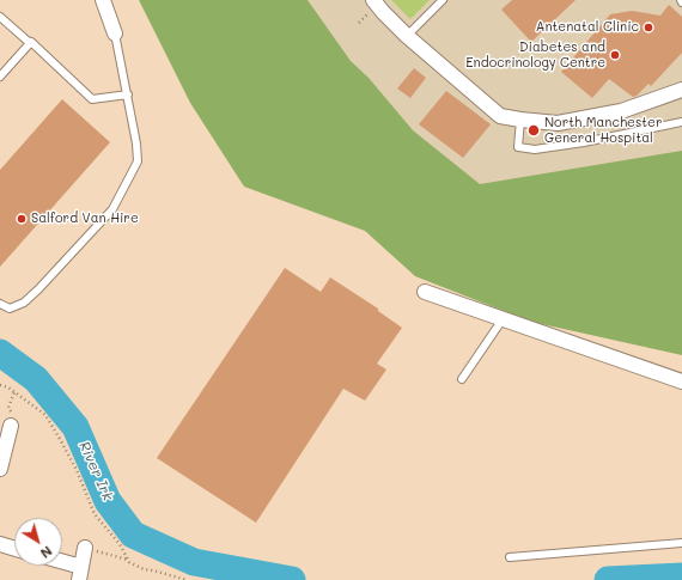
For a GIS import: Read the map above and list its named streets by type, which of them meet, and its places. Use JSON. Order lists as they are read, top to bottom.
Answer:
{
  "water": ["River Irk"],
  "places": [
    "Antenatal Clinic",
    "Diabetes and Endocrinology Centre",
    "North Manchester General Hospital",
    "Salford Van Hire"
  ],
  "north": "bottom right"
}
